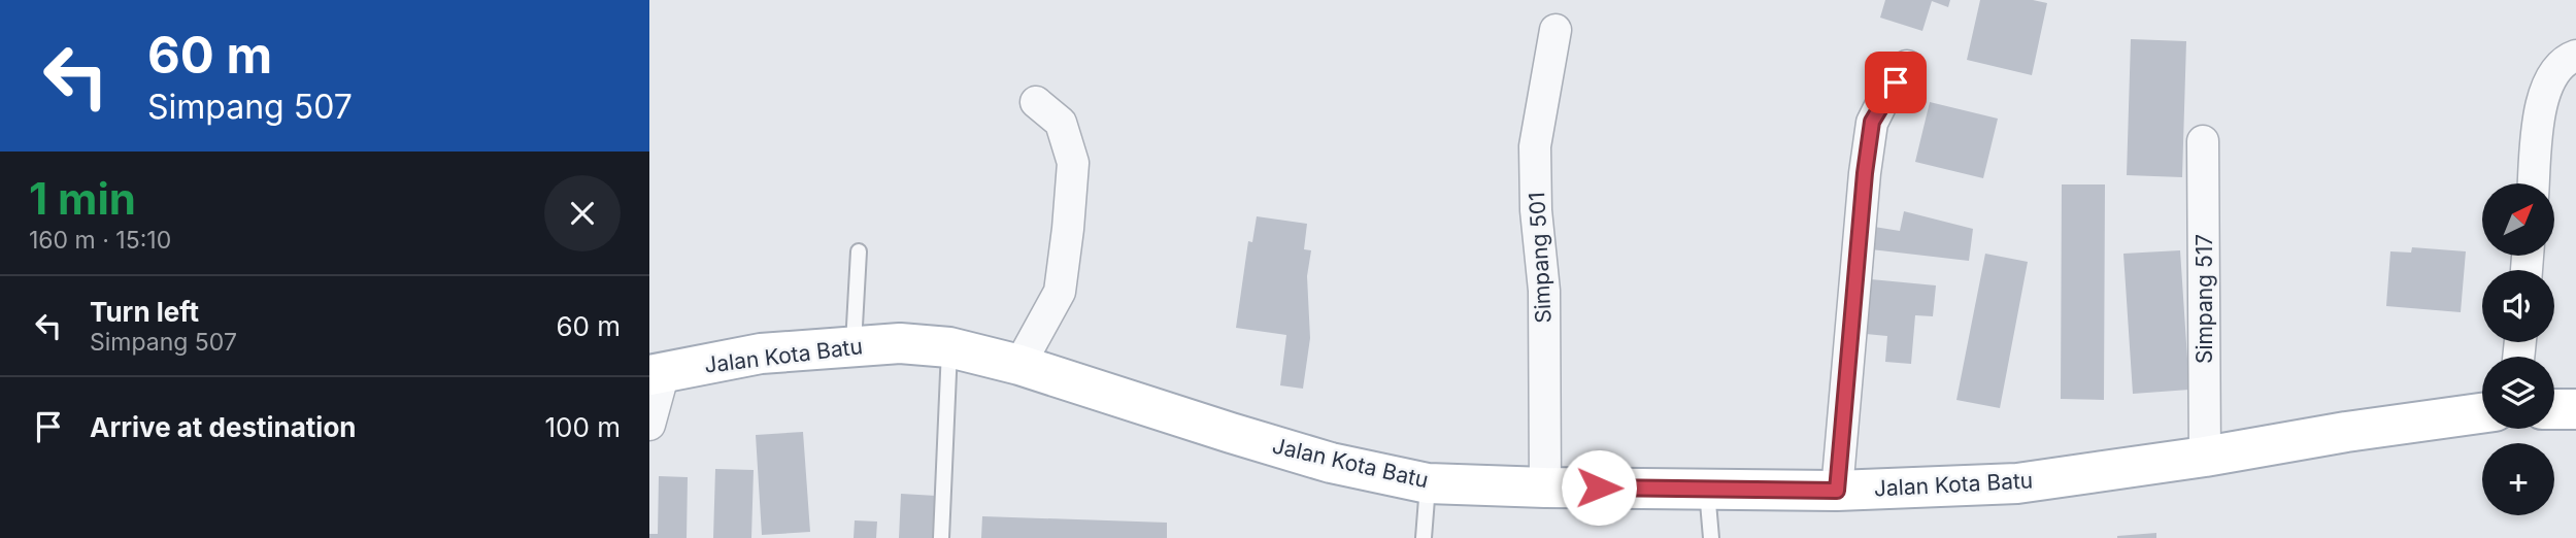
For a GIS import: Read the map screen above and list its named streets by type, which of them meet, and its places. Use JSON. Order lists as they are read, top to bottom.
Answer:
{
  "streets": {
    "main road": ["Jalan Kota Batu"],
    "street": ["Simpang 501", "Simpang 517"]
  },
  "crossings": [
    ["Simpang 501", "Jalan Kota Batu"],
    ["Simpang 517", "Jalan Kota Batu"]
  ],
  "north": "top right",
  "page": {
    "turn": ["60 m", "Simpang 507"],
    "heading": ["1 min", "160 m · 15:10"],
    "map_buttons": "+",
    "list": [
      {
        "name": "Turn left",
        "note": "Simpang 507",
        "value": "60 m"
      },
      {
        "name": "Arrive at destination",
        "value": "100 m"
      }
    ]
  }
}
